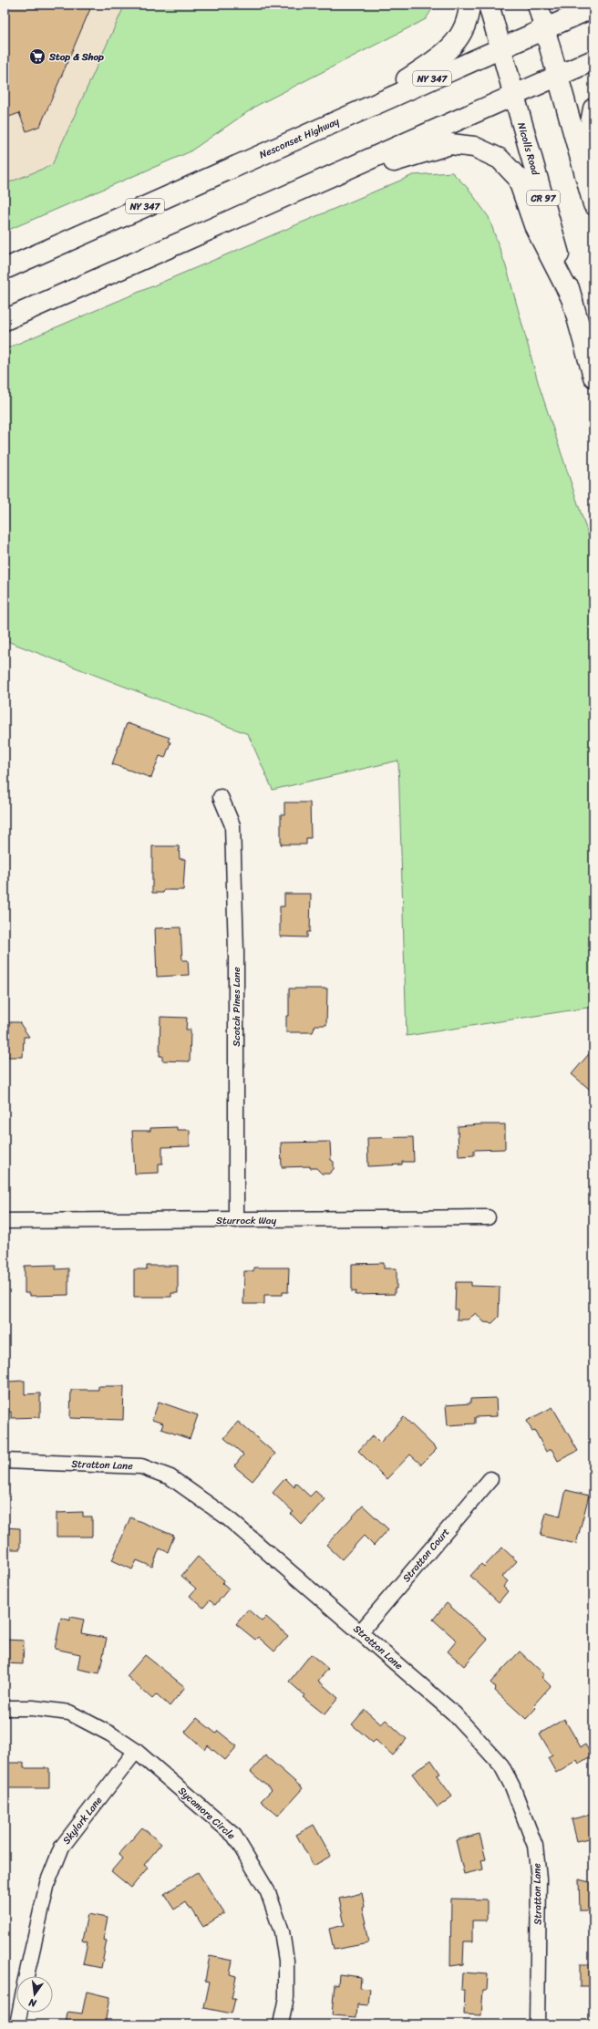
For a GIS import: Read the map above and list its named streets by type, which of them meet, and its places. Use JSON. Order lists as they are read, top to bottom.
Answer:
{
  "streets": {
    "highway": [
      "NY 347",
      "Nesconset Highway",
      "Nicolls Road",
      "CR 97"
    ],
    "street": [
      "Scotch Pines Lane",
      "Sturrock Way",
      "Stratton Lane",
      "Stratton Court",
      "Sycamore Circle",
      "Skylark Lane"
    ]
  },
  "crossings": [
    ["Nesconset Highway", "Nicolls Road"],
    ["Scotch Pines Lane", "Sturrock Way"],
    ["Stratton Lane", "Stratton Court"],
    ["Sycamore Circle", "Skylark Lane"]
  ],
  "places": {
    "supermarket": ["Stop & Shop"]
  },
  "north": "bottom"
}
